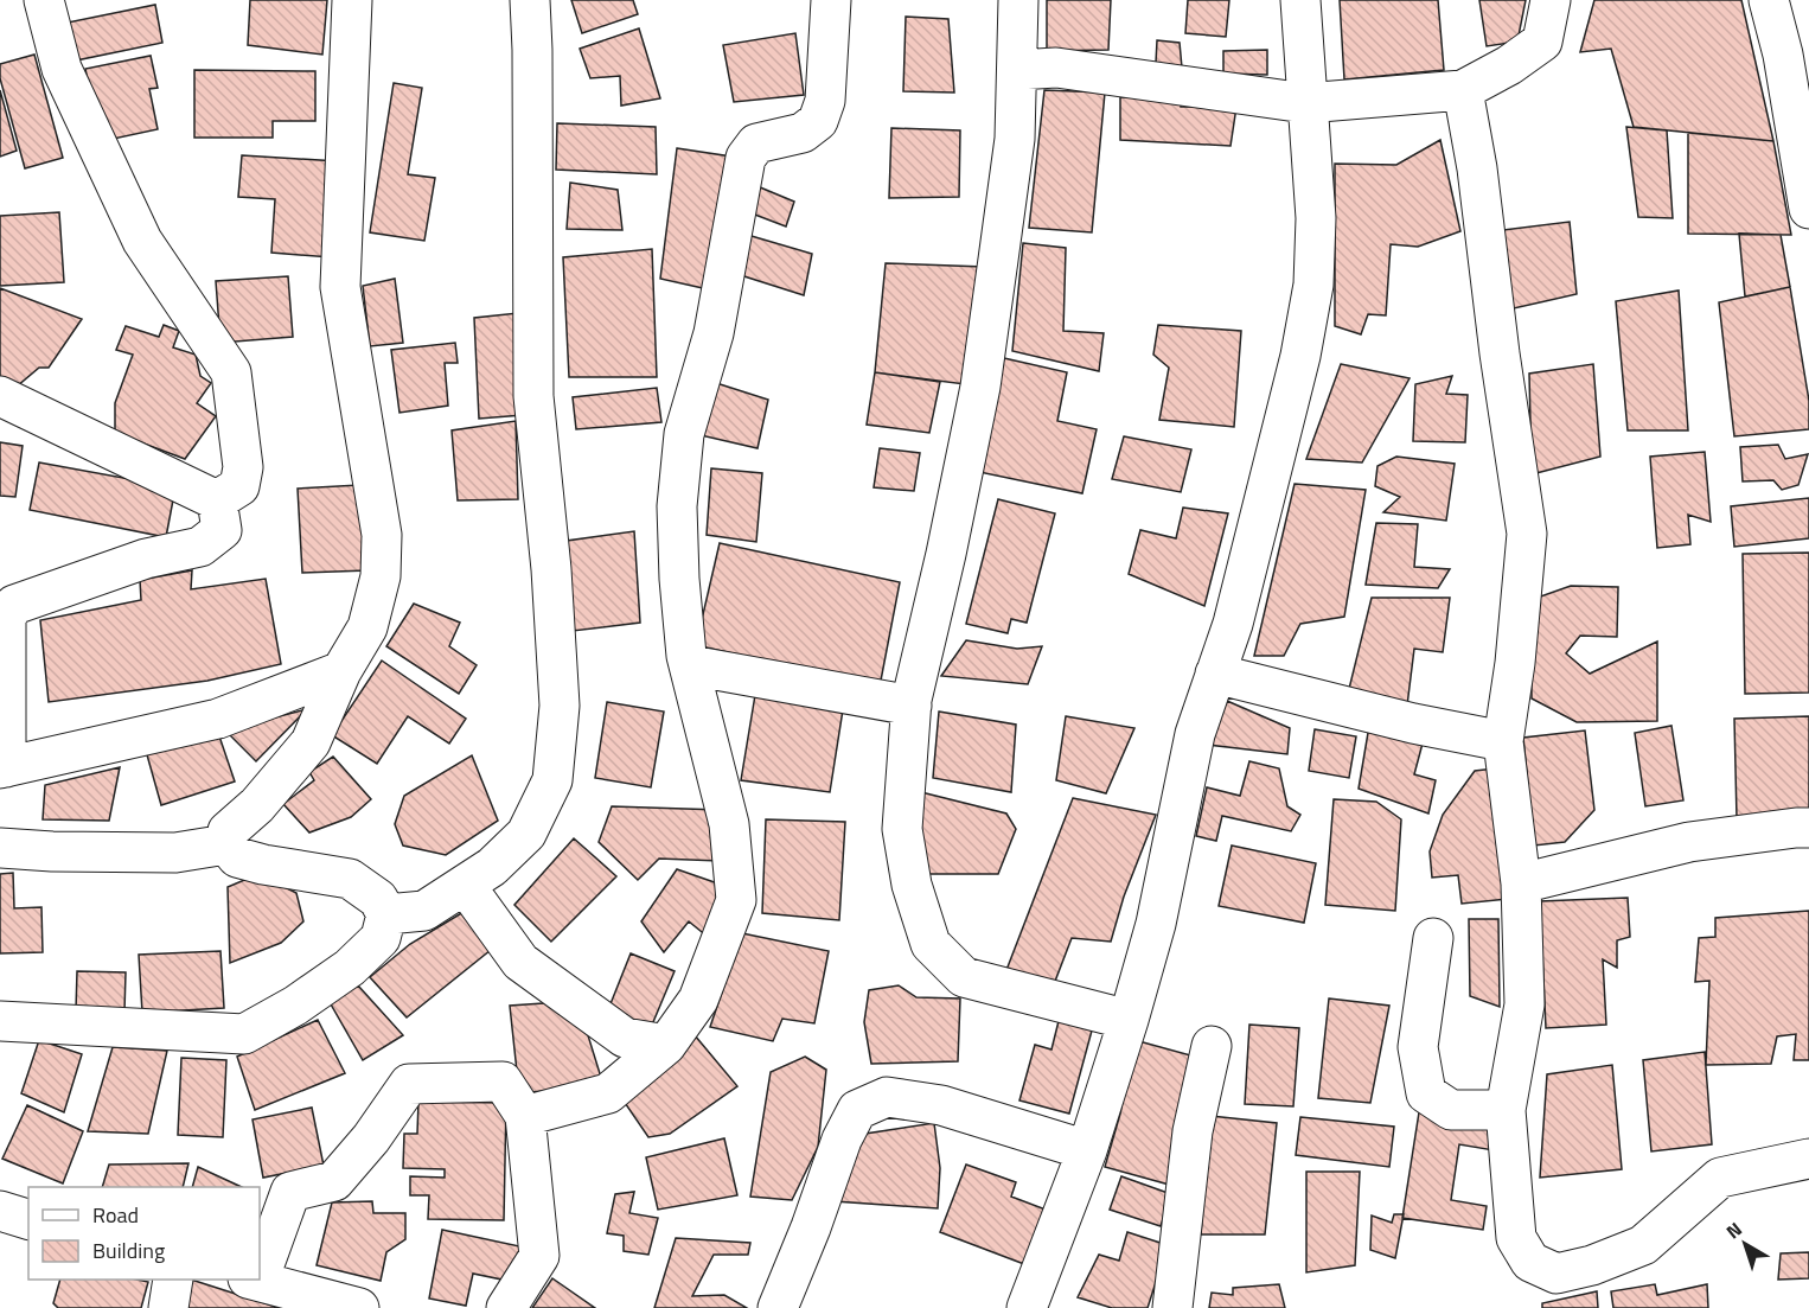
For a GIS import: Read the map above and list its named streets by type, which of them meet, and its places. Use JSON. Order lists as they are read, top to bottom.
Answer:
{
  "legend": ["Road", "Building"],
  "north": "top left"
}
